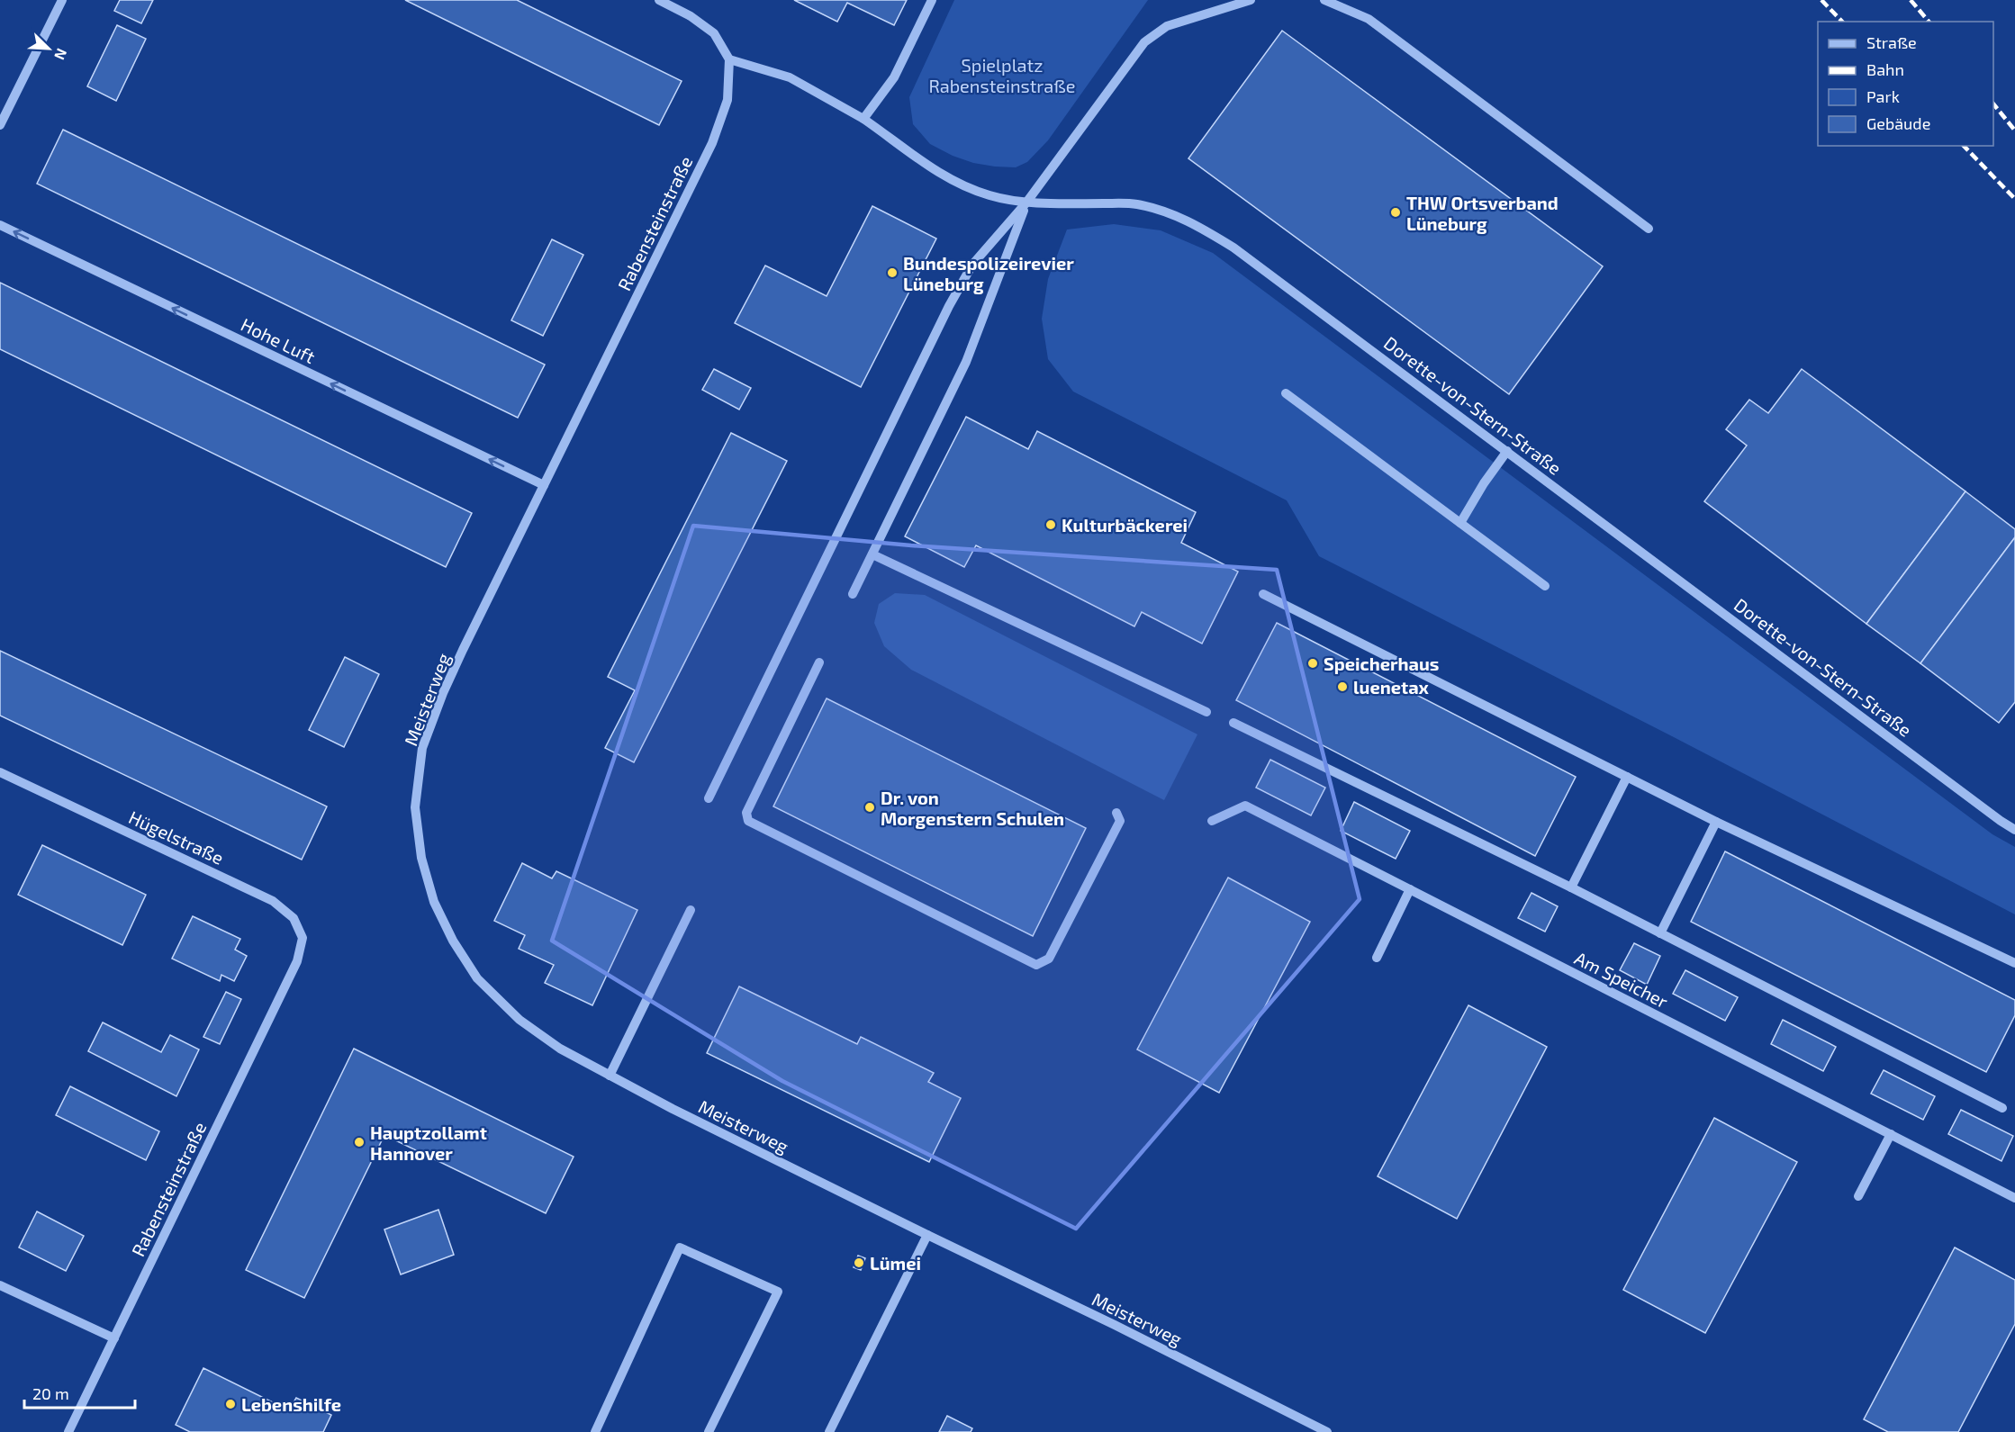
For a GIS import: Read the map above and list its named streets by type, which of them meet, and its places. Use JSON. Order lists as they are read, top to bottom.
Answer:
{
  "streets": {
    "street": [
      "Rabensteinstraße",
      "Hohe Luft",
      "Dorette-von-Stern-Straße",
      "Meisterweg",
      "Hügelstraße",
      "Am Speicher"
    ]
  },
  "crossings": [
    ["Rabensteinstraße", "Hohe Luft"],
    ["Rabensteinstraße", "Meisterweg"],
    ["Rabensteinstraße", "Hügelstraße"]
  ],
  "one_way": ["Hohe Luft"],
  "parks": ["Spielplatz Rabensteinstraße"],
  "places": [
    "THW Ortsverband Lüneburg",
    "Bundespolizeirevier Lüneburg",
    "Kulturbäckerei",
    "Speicherhaus",
    "luenetax",
    "Dr. von Morgenstern Schulen",
    "Hauptzollamt Hannover",
    "Lümei",
    "Lebenshilfe"
  ],
  "legend": [
    "Straße",
    "Bahn",
    "Park",
    "Gebäude"
  ],
  "scale_bar": "20 m",
  "north": "bottom right"
}
